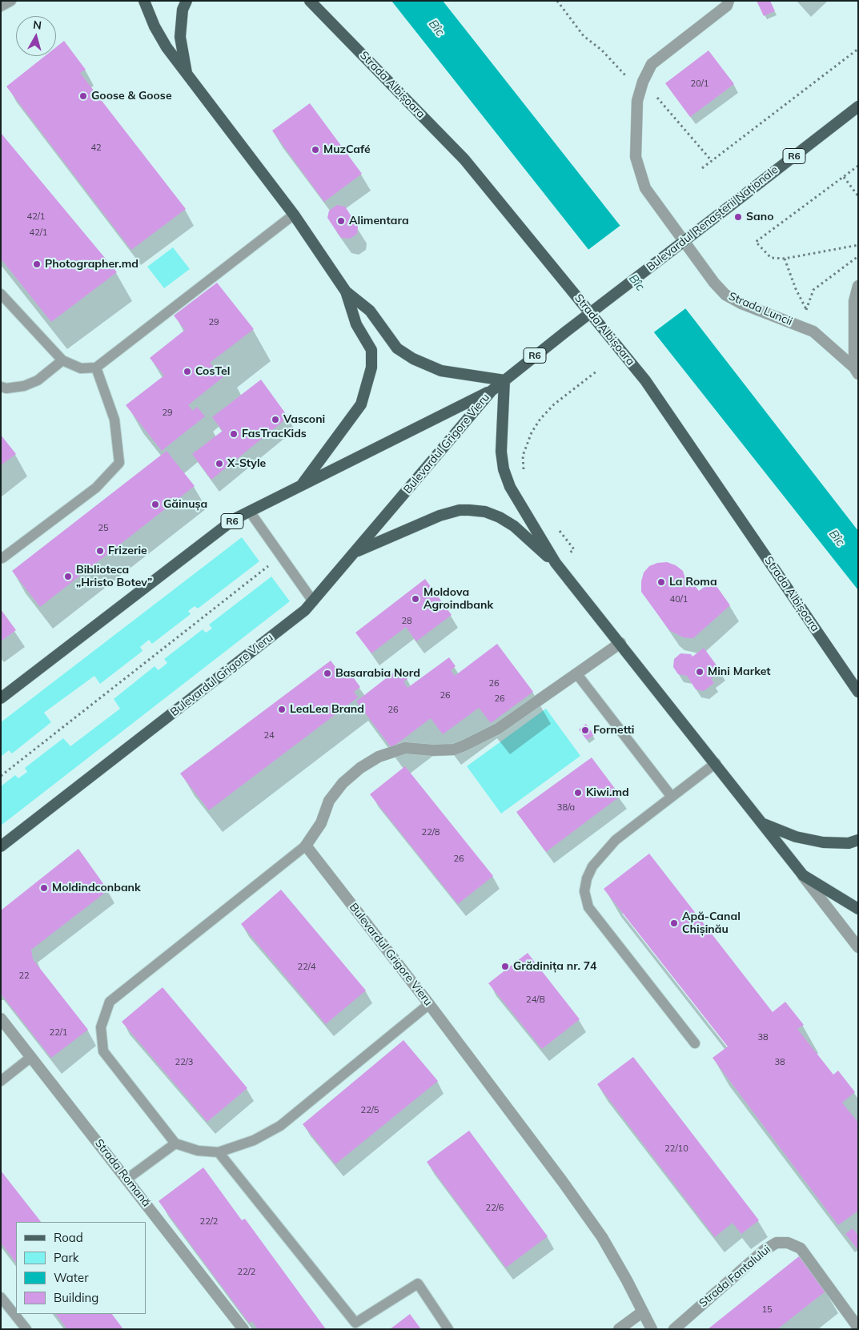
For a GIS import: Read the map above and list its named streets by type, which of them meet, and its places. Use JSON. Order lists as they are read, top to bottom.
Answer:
{
  "streets": {
    "main road": [
      "Strada Albișoara",
      "R6",
      "Bulevardul Renașterii Naționale",
      "Bulevardul Grigore Vieru"
    ],
    "street": ["Strada Luncii", "Strada Romană", "Strada Fantalului"]
  },
  "crossings": [
    ["Bulevardul Renașterii Naționale", "Bulevardul Grigore Vieru"]
  ],
  "water": ["Bîc"],
  "places": [
    "Goose & Goose",
    "MuzCafé",
    "Sano",
    "Alimentara",
    "Photographer.md",
    "CosTel",
    "Vasconi",
    "FasTracKids",
    "X-Style",
    "Găinușa",
    "Frizerie",
    "Biblioteca „Hristo Botev”",
    "La Roma",
    "Moldova Agroindbank",
    "Mini Market",
    "Basarabia Nord",
    "LeaLea Brand",
    "Fornetti",
    "Kiwi.md",
    "Moldindconbank",
    "Apă-Canal Chișinău",
    "Grădinița nr. 74"
  ],
  "house_numbers": [
    "20/1",
    "42",
    "42/1",
    "42/1",
    "29",
    "29",
    "25",
    "40/1",
    "28",
    "26",
    "26",
    "26",
    "26",
    "24",
    "38/a",
    "22/8",
    "26",
    "22/4",
    "22",
    "24/B",
    "22/1",
    "38",
    "22/3",
    "38",
    "22/5",
    "22/10",
    "22/6",
    "22/2",
    "22/2",
    "15"
  ],
  "legend": [
    "Road",
    "Park",
    "Water",
    "Building"
  ],
  "north": "top"
}
